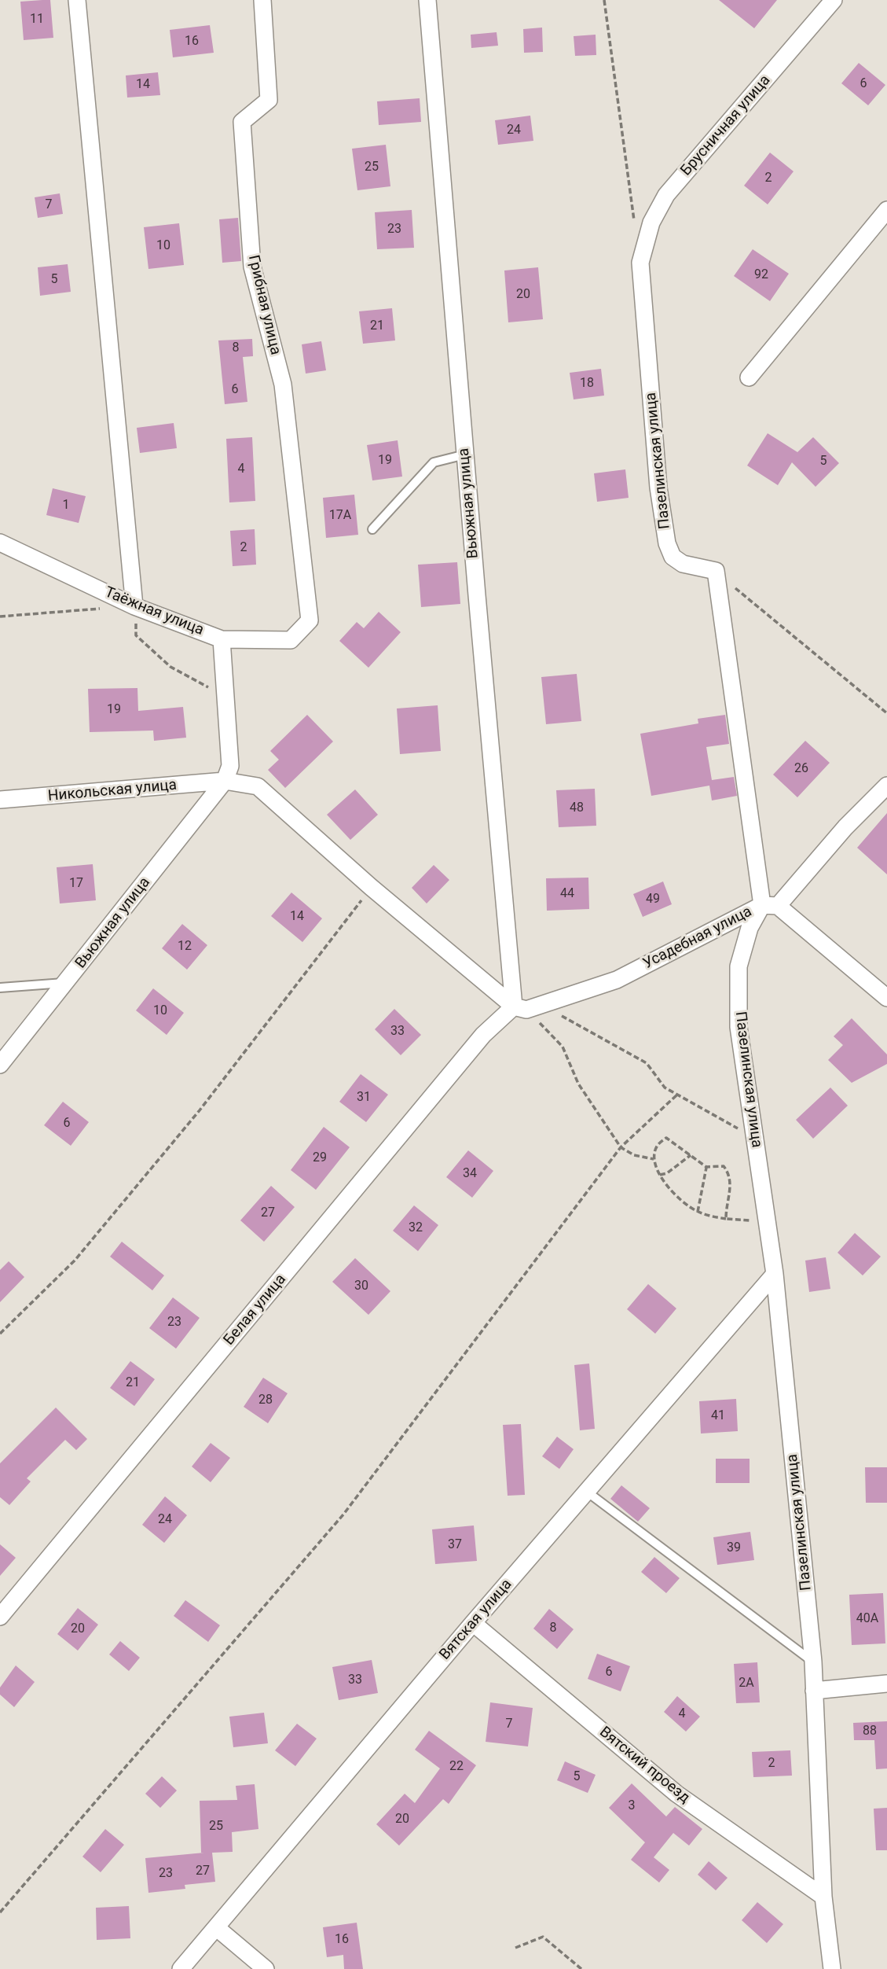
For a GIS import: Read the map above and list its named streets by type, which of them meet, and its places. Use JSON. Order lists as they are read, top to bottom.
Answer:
{
  "streets": {
    "street": [
      "Брусничная улица",
      "Грибная улица",
      "Пазелинская улица",
      "Вьюжная улица",
      "Таёжная улица",
      "Никольская улица",
      "Усадебная улица",
      "Белая улица",
      "Вятская улица",
      "Вятский проезд"
    ]
  },
  "crossings": [
    ["Брусничная улица", "Пазелинская улица"],
    ["Грибная улица", "Таёжная улица"],
    ["Пазелинская улица", "Усадебная улица"],
    ["Пазелинская улица", "Вятская улица"],
    ["Пазелинская улица", "Вятский проезд"],
    ["Вьюжная улица", "Никольская улица"],
    ["Вьюжная улица", "Усадебная улица"],
    ["Вьюжная улица", "Белая улица"],
    ["Никольская улица", "Усадебная улица"],
    ["Никольская улица", "Белая улица"],
    ["Усадебная улица", "Белая улица"],
    ["Вятская улица", "Вятский проезд"]
  ],
  "house_numbers": [
    "11",
    "16",
    "6",
    "14",
    "24",
    "25",
    "2",
    "7",
    "23",
    "10",
    "92",
    "5",
    "20",
    "21",
    "8",
    "18",
    "6",
    "19",
    "5",
    "4",
    "1",
    "17А",
    "2",
    "19",
    "26",
    "48",
    "17",
    "44",
    "49",
    "14",
    "12",
    "10",
    "33",
    "31",
    "6",
    "29",
    "34",
    "27",
    "32",
    "30",
    "23",
    "21",
    "28",
    "41",
    "24",
    "37",
    "39",
    "40А",
    "8",
    "20",
    "6",
    "33",
    "2А",
    "4",
    "7",
    "88",
    "2",
    "22",
    "5",
    "3",
    "20",
    "25",
    "27",
    "23",
    "16"
  ]
}
